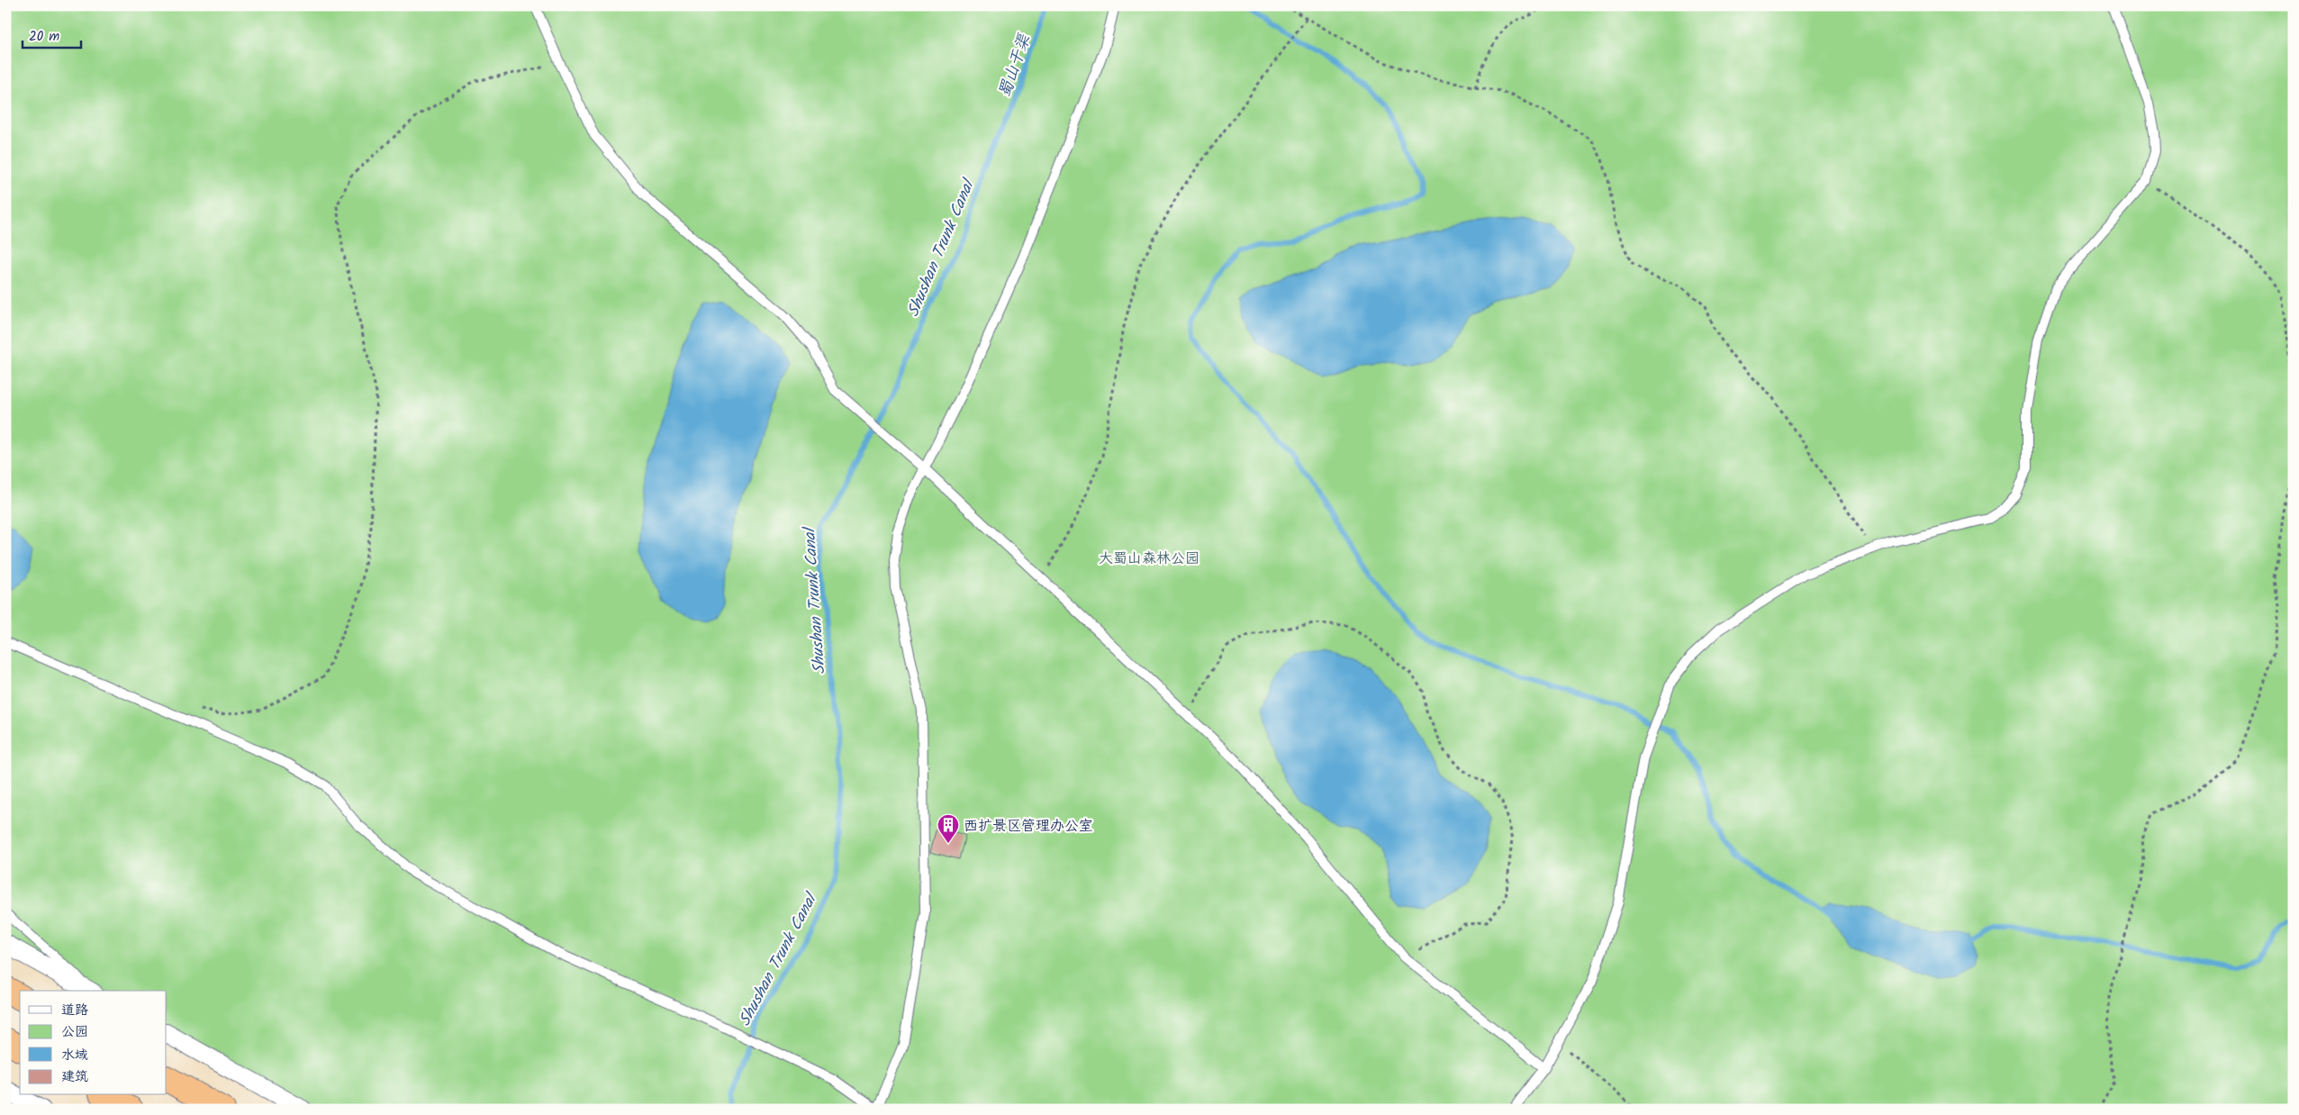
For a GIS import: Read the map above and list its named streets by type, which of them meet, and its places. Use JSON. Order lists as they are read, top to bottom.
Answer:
{
  "water": ["蜀山干渠", "Shushan Trunk Canal"],
  "parks": ["大蜀山森林公园"],
  "places": {
    "building": ["西扩景区管理办公室"]
  },
  "legend": [
    "道路",
    "公园",
    "水域",
    "建筑"
  ],
  "scale_bar": "20 m"
}
